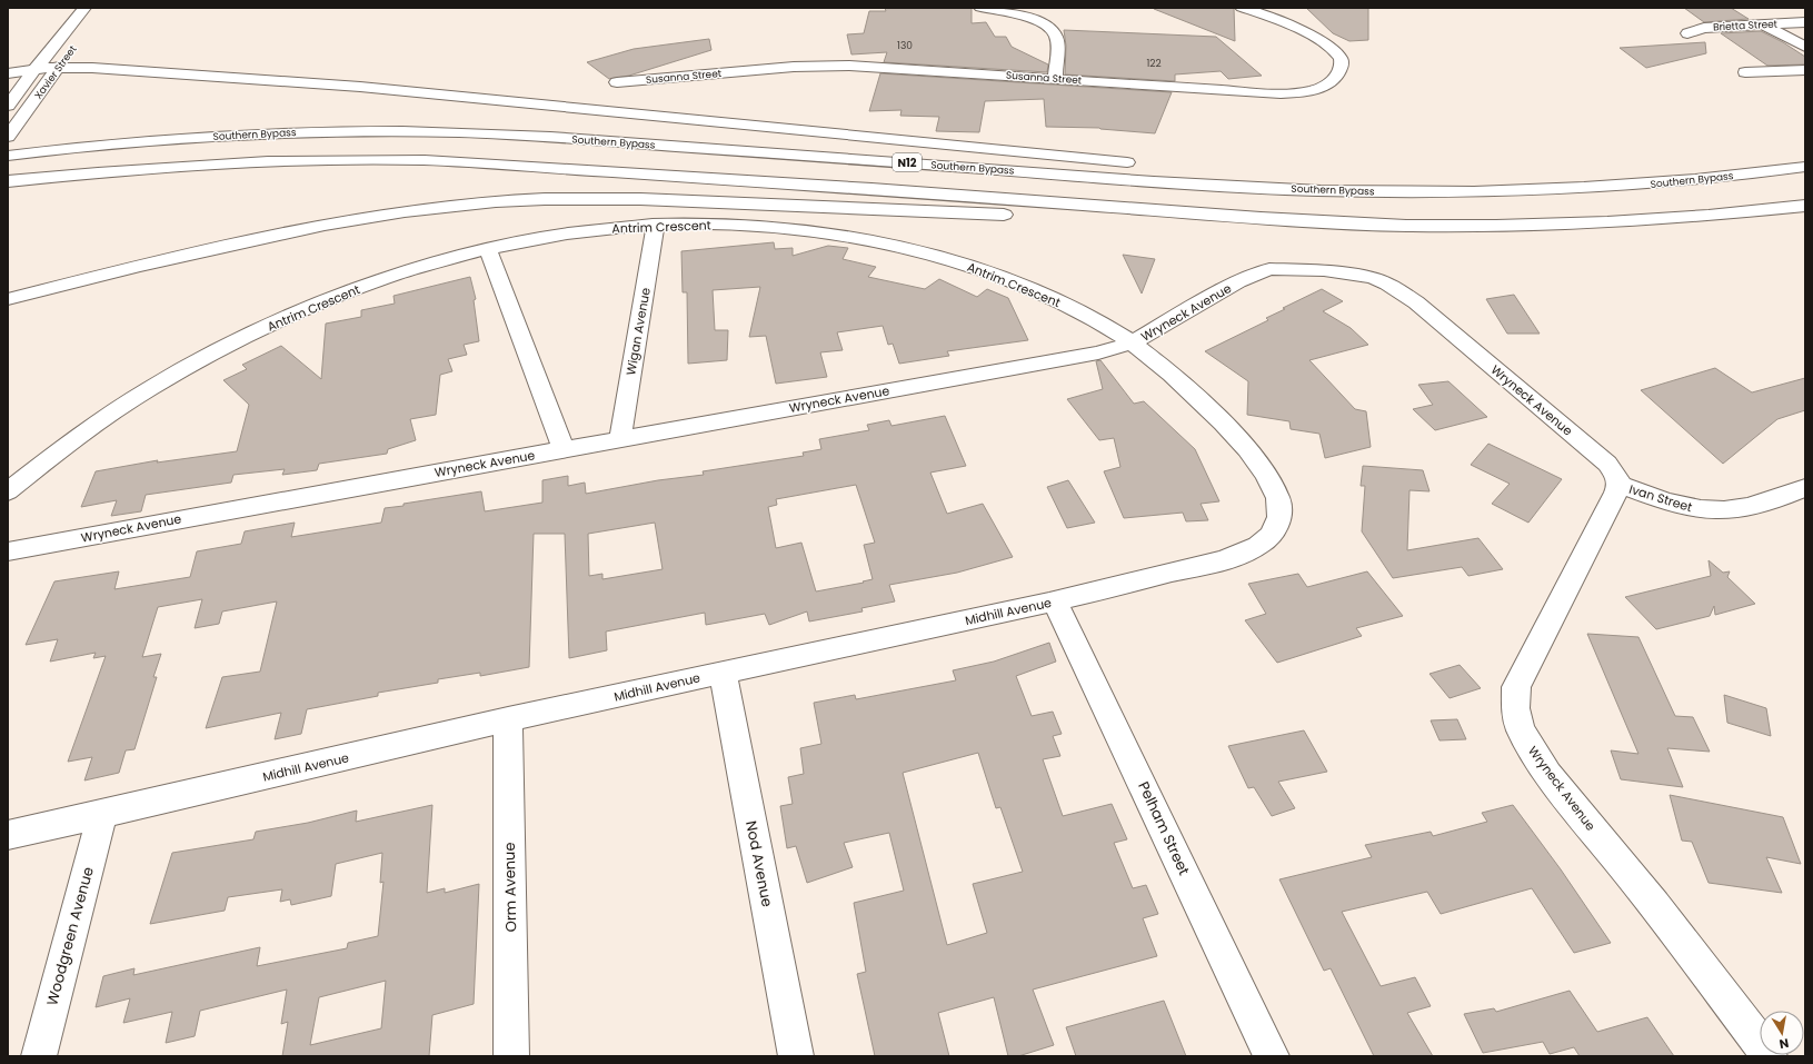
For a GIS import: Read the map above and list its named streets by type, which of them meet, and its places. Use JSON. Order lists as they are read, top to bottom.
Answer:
{
  "streets": {
    "main road": [
      "Brietta Street",
      "Xavier Street",
      "Susanna Street",
      "Southern Bypass",
      "N12",
      "Antrim Crescent",
      "Wryneck Avenue",
      "Wigan Avenue",
      "Ivan Street",
      "Midhill Avenue",
      "Pelham Street",
      "Nod Avenue",
      "Orm Avenue",
      "Woodgreen Avenue"
    ]
  },
  "crossings": [
    ["Antrim Crescent", "Wryneck Avenue"],
    ["Antrim Crescent", "Wigan Avenue"],
    ["Antrim Crescent", "Midhill Avenue"],
    ["Wryneck Avenue", "Wigan Avenue"],
    ["Wryneck Avenue", "Ivan Street"],
    ["Midhill Avenue", "Pelham Street"],
    ["Midhill Avenue", "Nod Avenue"],
    ["Midhill Avenue", "Orm Avenue"],
    ["Midhill Avenue", "Woodgreen Avenue"]
  ],
  "house_numbers": ["130", "122"],
  "north": "bottom"
}
